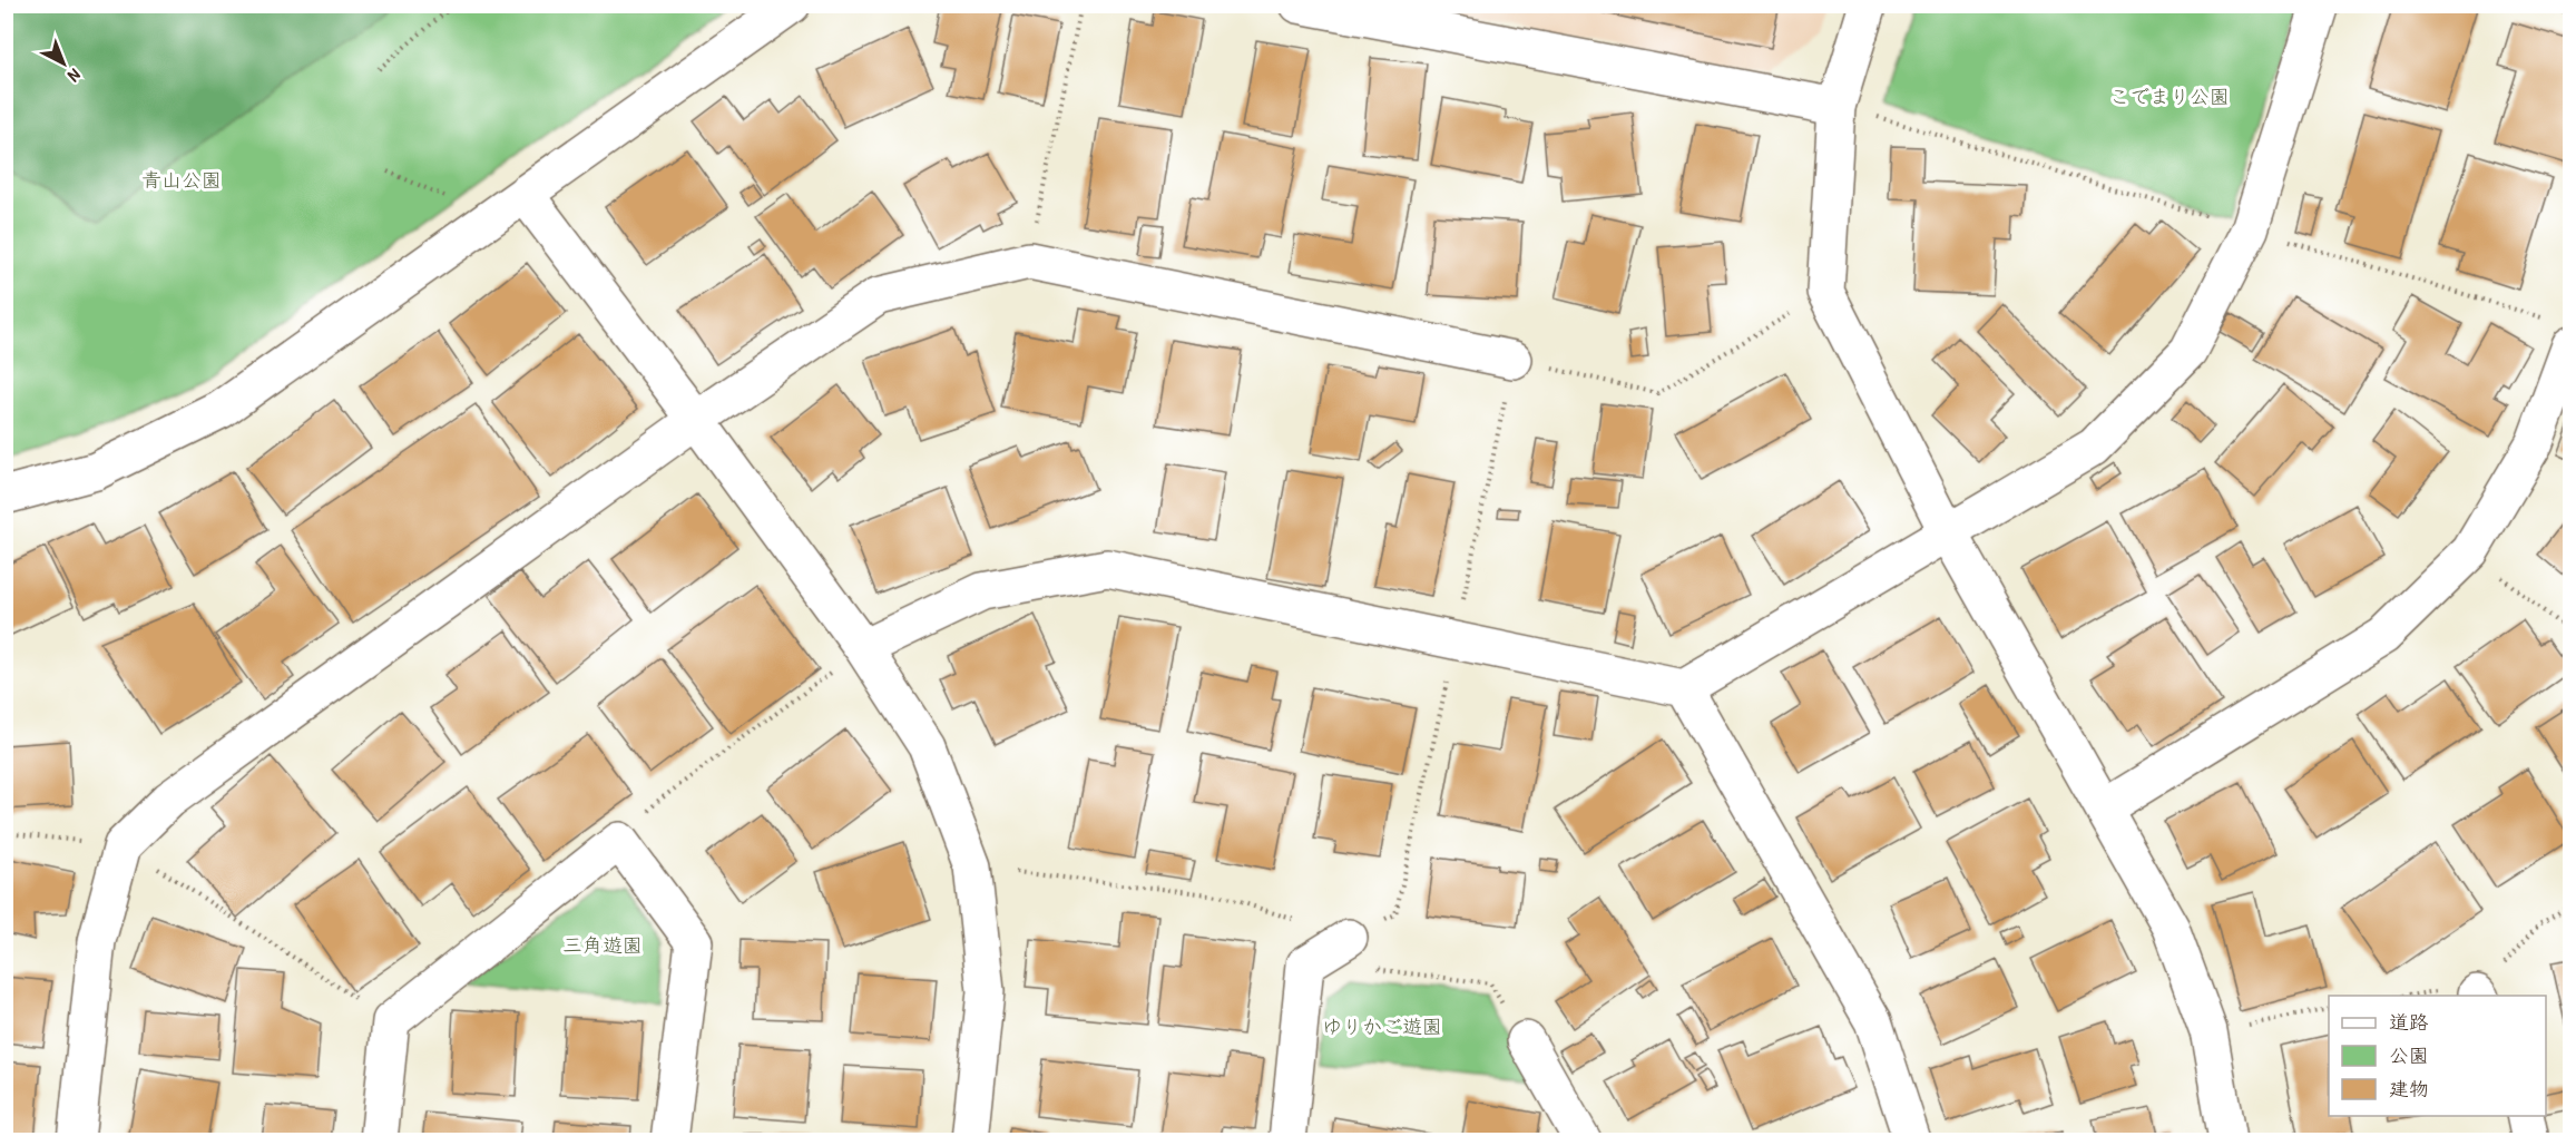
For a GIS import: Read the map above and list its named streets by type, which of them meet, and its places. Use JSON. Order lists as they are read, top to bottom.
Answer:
{
  "parks": [
    "こでまり公園",
    "青山公園",
    "三角遊園",
    "ゆりかご遊園"
  ],
  "legend": ["道路", "公園", "建物"],
  "north": "bottom right"
}
